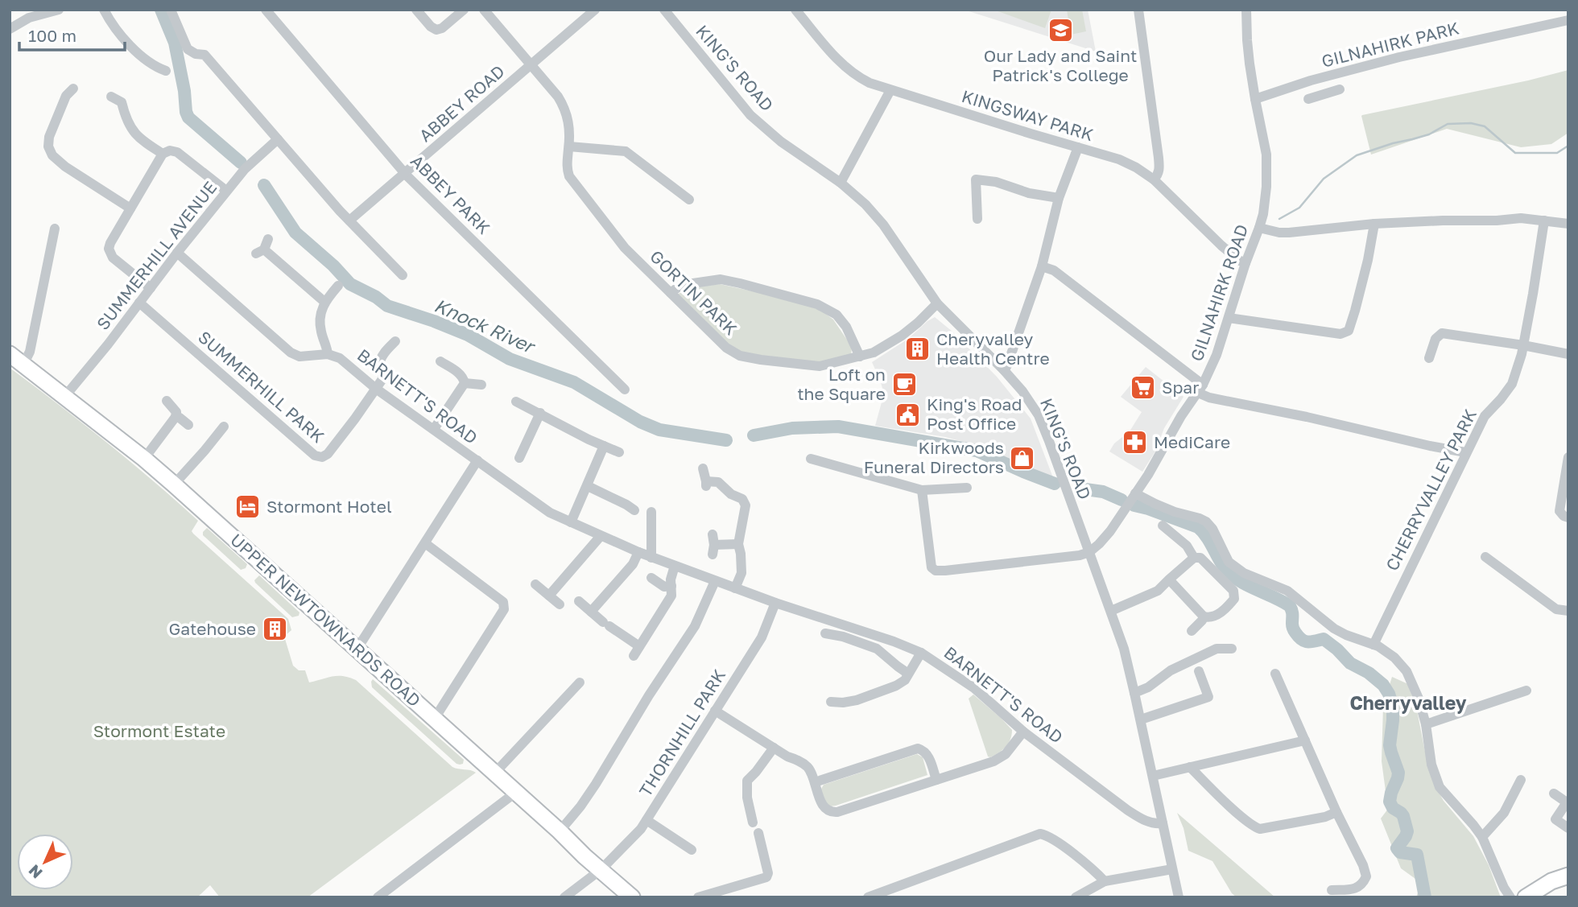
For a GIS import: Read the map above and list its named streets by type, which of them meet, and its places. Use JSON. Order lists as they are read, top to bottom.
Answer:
{
  "streets": {
    "highway": ["UPPER NEWTOWNARDS ROAD"],
    "street": [
      "GILNAHIRK PARK",
      "KING'S ROAD",
      "ABBEY ROAD",
      "KINGSWAY PARK",
      "ABBEY PARK",
      "SUMMERHILL AVENUE",
      "GORTIN PARK",
      "GILNAHIRK ROAD",
      "SUMMERHILL PARK",
      "BARNETT'S ROAD",
      "CHERRYVALLEY PARK",
      "THORNHILL PARK"
    ]
  },
  "crossings": [
    ["GILNAHIRK PARK", "GILNAHIRK ROAD"],
    ["KING'S ROAD", "GORTIN PARK"],
    ["KING'S ROAD", "GILNAHIRK ROAD"],
    ["KING'S ROAD", "BARNETT'S ROAD"],
    ["ABBEY ROAD", "ABBEY PARK"],
    ["ABBEY ROAD", "GORTIN PARK"],
    ["KINGSWAY PARK", "GILNAHIRK ROAD"],
    ["SUMMERHILL AVENUE", "SUMMERHILL PARK"],
    ["SUMMERHILL AVENUE", "UPPER NEWTOWNARDS ROAD"],
    ["SUMMERHILL PARK", "BARNETT'S ROAD"],
    ["BARNETT'S ROAD", "THORNHILL PARK"],
    ["UPPER NEWTOWNARDS ROAD", "THORNHILL PARK"]
  ],
  "districts": ["Cherryvalley"],
  "water": ["Knock River"],
  "parks": ["Stormont Estate"],
  "places": {
    "school or university": ["Our Lady and Saint Patrick's College"],
    "building": ["Cheryvalley Health Centre", "Gatehouse"],
    "cafe": ["Loft on the Square"],
    "supermarket": ["Spar"],
    "public building": ["King's Road Post Office"],
    "pharmacy": ["MediCare"],
    "shop": ["Kirkwoods Funeral Directors"],
    "hotel": ["Stormont Hotel"]
  },
  "scale_bar": "100 m",
  "north": "bottom left"
}
